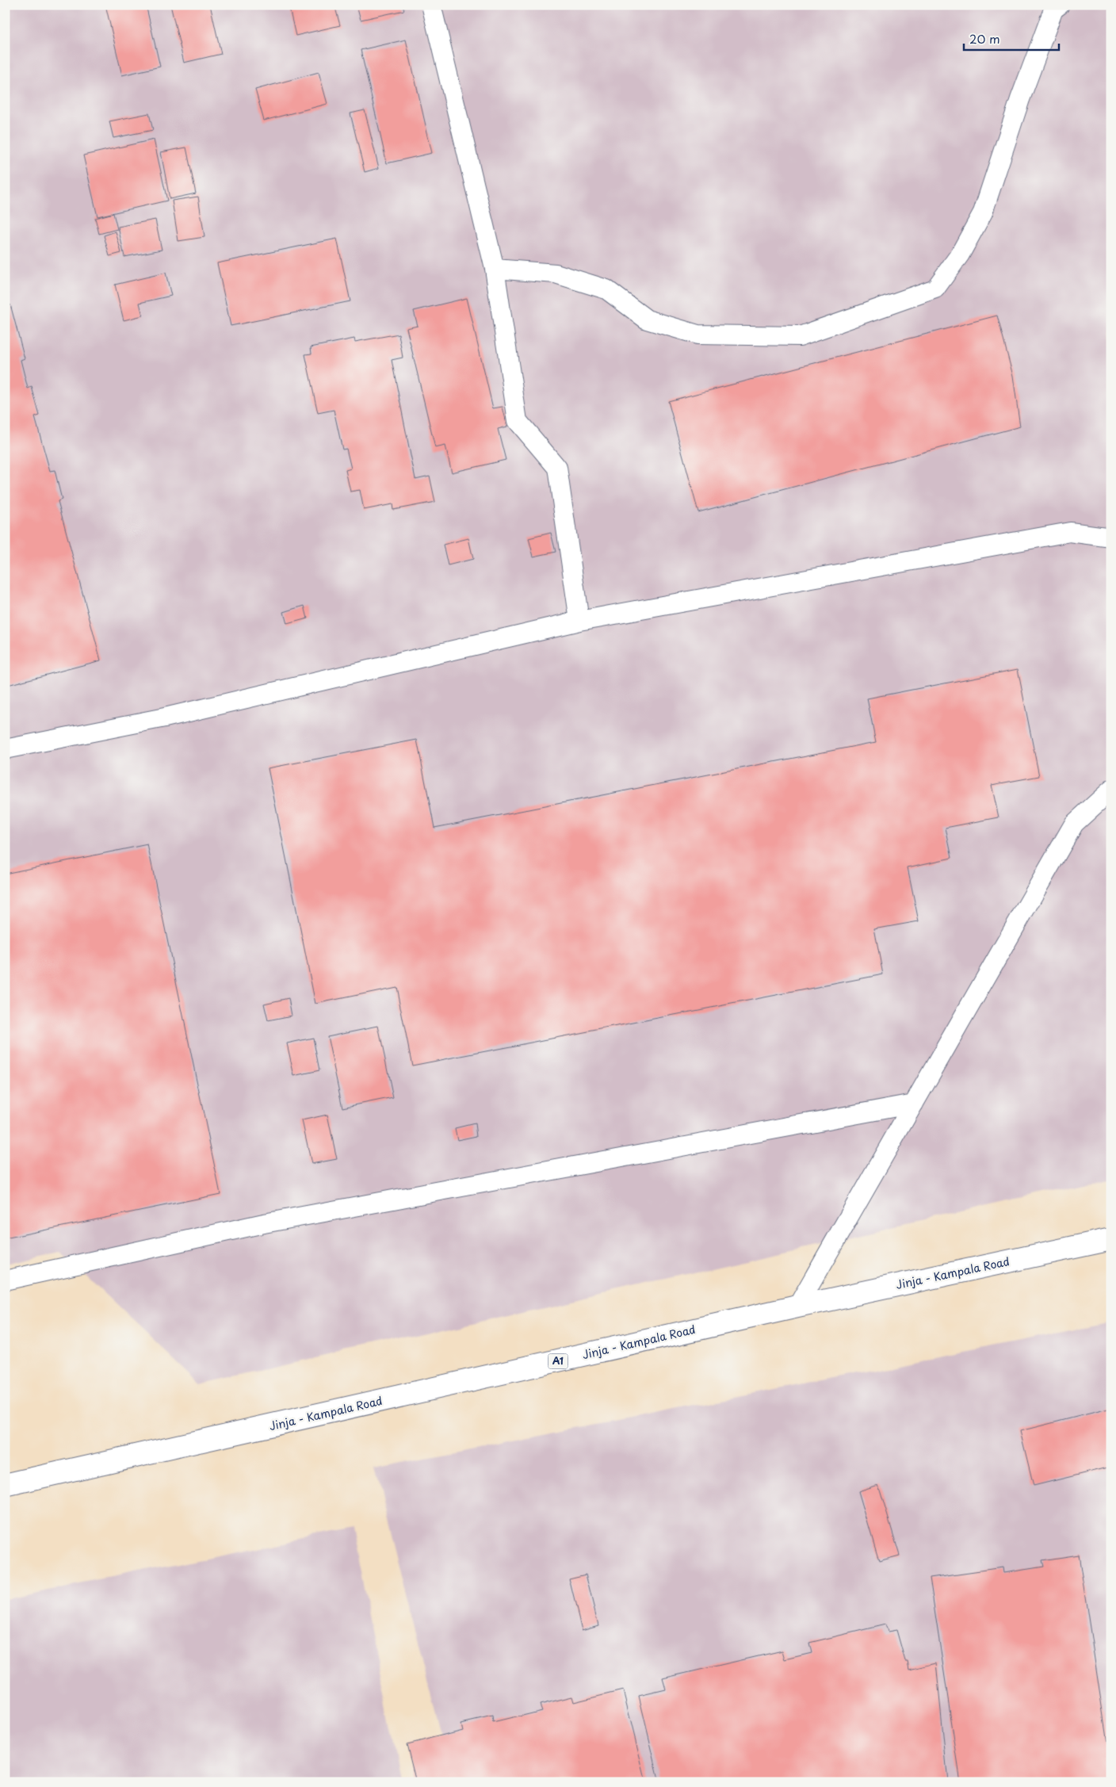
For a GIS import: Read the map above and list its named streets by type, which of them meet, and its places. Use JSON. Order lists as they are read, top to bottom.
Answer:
{
  "streets": {
    "highway": ["Jinja - Kampala Road", "A1"]
  },
  "scale_bar": "20 m"
}
